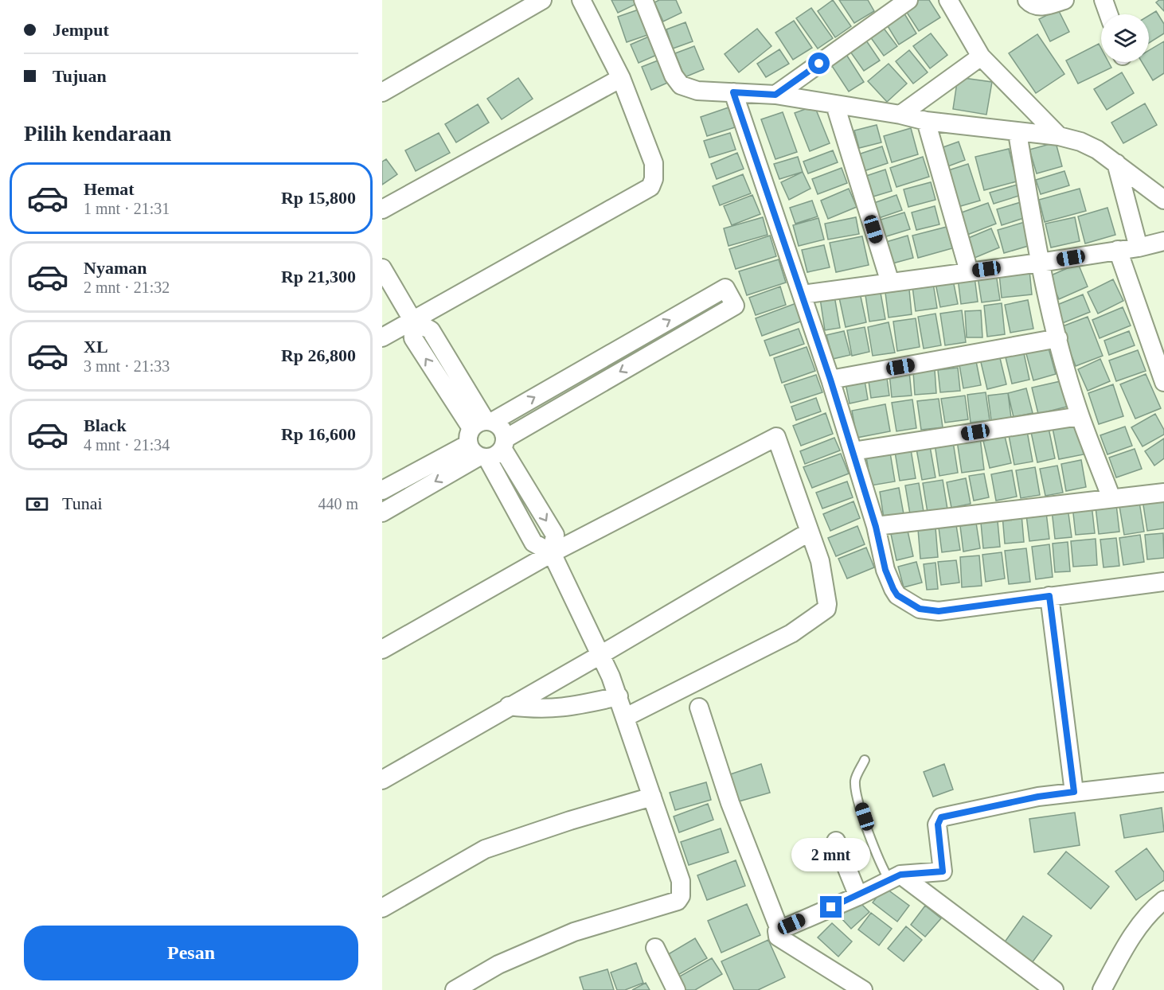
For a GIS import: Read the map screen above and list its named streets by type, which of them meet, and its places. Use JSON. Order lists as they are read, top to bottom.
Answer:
{
  "page": {
    "banner": ["Jemput", "Tujuan"],
    "heading": "Pilih kendaraan",
    "list": [
      {
        "name": "Hemat",
        "note": "1 mnt · 21:31",
        "value": "Rp 15,800"
      },
      {
        "name": "Nyaman",
        "note": "2 mnt · 21:32",
        "value": "Rp 21,300"
      },
      {
        "name": "XL",
        "note": "3 mnt · 21:33",
        "value": "Rp 26,800"
      },
      {
        "name": "Black",
        "note": "4 mnt · 21:34",
        "value": "Rp 16,600"
      }
    ],
    "pay": ["Tunai", "440 m"],
    "bubble": "2 mnt",
    "buttons": "Pesan"
  }
}
